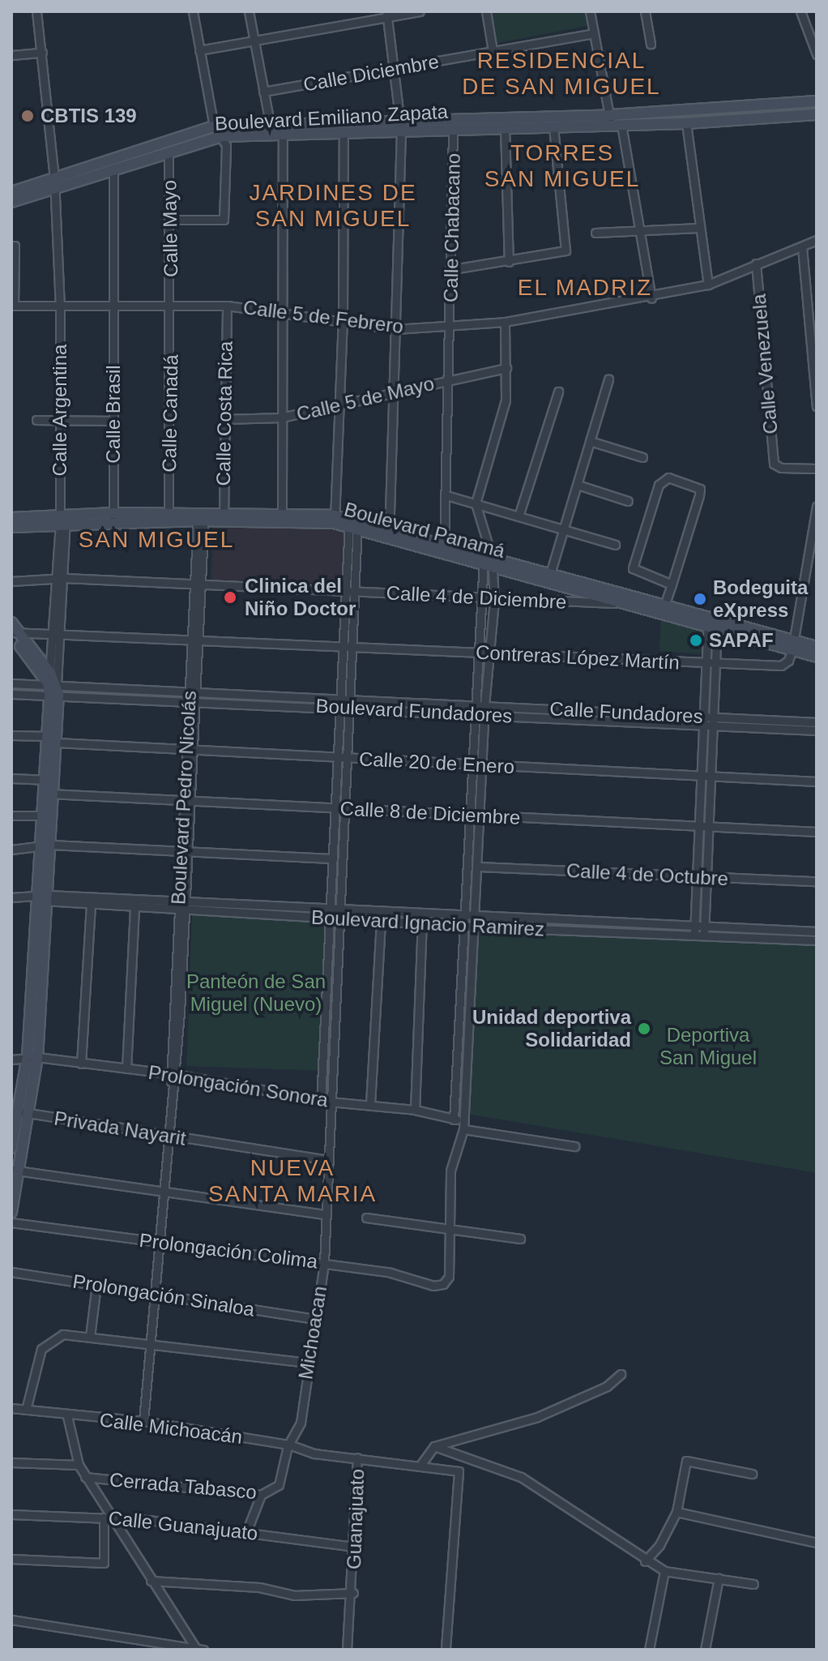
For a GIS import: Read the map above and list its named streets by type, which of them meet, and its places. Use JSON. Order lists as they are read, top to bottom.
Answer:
{
  "streets": {
    "street": [
      "Calle Diciembre",
      "Boulevard Emiliano Zapata",
      "Calle Chabacano",
      "Calle Mayo",
      "Calle 5 de Febrero",
      "Calle Venezuela",
      "Calle 5 de Mayo",
      "Calle Argentina",
      "Calle Canadá",
      "Calle Costa Rica",
      "Calle Brasil",
      "Boulevard Panamá",
      "Calle 4 de Diciembre",
      "Contreras López Martín",
      "Boulevard Fundadores",
      "Calle Fundadores",
      "Calle 20 de Enero",
      "Boulevard Pedro Nicolás",
      "Calle 8 de Diciembre",
      "Calle 4 de Octubre",
      "Boulevard Ignacio Ramirez",
      "Prolongación Sonora",
      "Privada Nayarit",
      "Prolongación Colima",
      "Prolongación Sinaloa",
      "Michoacan",
      "Calle Michoacán",
      "Cerrada Tabasco",
      "Guanajuato",
      "Calle Guanajuato"
    ]
  },
  "crossings": [
    ["Boulevard Emiliano Zapata", "Calle Chabacano"],
    ["Boulevard Emiliano Zapata", "Calle Mayo"],
    ["Boulevard Emiliano Zapata", "Calle Argentina"],
    ["Boulevard Emiliano Zapata", "Calle Brasil"],
    ["Calle Chabacano", "Calle 5 de Febrero"],
    ["Calle Chabacano", "Calle 5 de Mayo"],
    ["Calle Chabacano", "Boulevard Panamá"],
    ["Calle Mayo", "Calle 5 de Febrero"],
    ["Calle Mayo", "Calle Canadá"],
    ["Calle 5 de Febrero", "Calle Venezuela"],
    ["Calle 5 de Febrero", "Calle Argentina"],
    ["Calle 5 de Febrero", "Calle Canadá"],
    ["Calle 5 de Febrero", "Calle Costa Rica"],
    ["Calle 5 de Febrero", "Calle Brasil"],
    ["Calle 5 de Mayo", "Calle Costa Rica"],
    ["Calle Argentina", "Boulevard Panamá"],
    ["Calle Argentina", "Calle 4 de Diciembre"],
    ["Calle Canadá", "Boulevard Panamá"],
    ["Calle Costa Rica", "Boulevard Panamá"],
    ["Calle Brasil", "Boulevard Panamá"],
    ["Boulevard Panamá", "Calle 4 de Diciembre"],
    ["Boulevard Panamá", "Contreras López Martín"],
    ["Boulevard Fundadores", "Calle Fundadores"],
    ["Boulevard Fundadores", "Boulevard Pedro Nicolás"],
    ["Calle Fundadores", "Boulevard Pedro Nicolás"],
    ["Calle 20 de Enero", "Boulevard Pedro Nicolás"],
    ["Boulevard Pedro Nicolás", "Calle 8 de Diciembre"],
    ["Boulevard Pedro Nicolás", "Boulevard Ignacio Ramirez"],
    ["Boulevard Pedro Nicolás", "Prolongación Sonora"],
    ["Boulevard Pedro Nicolás", "Privada Nayarit"],
    ["Boulevard Pedro Nicolás", "Prolongación Colima"],
    ["Boulevard Pedro Nicolás", "Prolongación Sinaloa"],
    ["Boulevard Pedro Nicolás", "Calle Michoacán"],
    ["Prolongación Sonora", "Michoacan"],
    ["Privada Nayarit", "Michoacan"],
    ["Prolongación Colima", "Michoacan"],
    ["Prolongación Sinaloa", "Michoacan"],
    ["Michoacan", "Calle Michoacán"],
    ["Michoacan", "Cerrada Tabasco"],
    ["Michoacan", "Guanajuato"],
    ["Calle Michoacán", "Cerrada Tabasco"],
    ["Calle Michoacán", "Guanajuato"],
    ["Cerrada Tabasco", "Guanajuato"],
    ["Guanajuato", "Calle Guanajuato"]
  ],
  "districts": [
    "RESIDENCIAL DE SAN MIGUEL",
    "TORRES SAN MIGUEL",
    "JARDINES DE SAN MIGUEL",
    "EL MADRIZ",
    "SAN MIGUEL",
    "NUEVA SANTA MARIA"
  ],
  "parks": ["Panteón de San Miguel (Nuevo)", "Deportiva San Miguel"],
  "places": [
    "CBTIS 139",
    "Clinica del Niño Doctor",
    "Bodeguita eXpress",
    "SAPAF",
    "Unidad deportiva Solidaridad"
  ]
}
